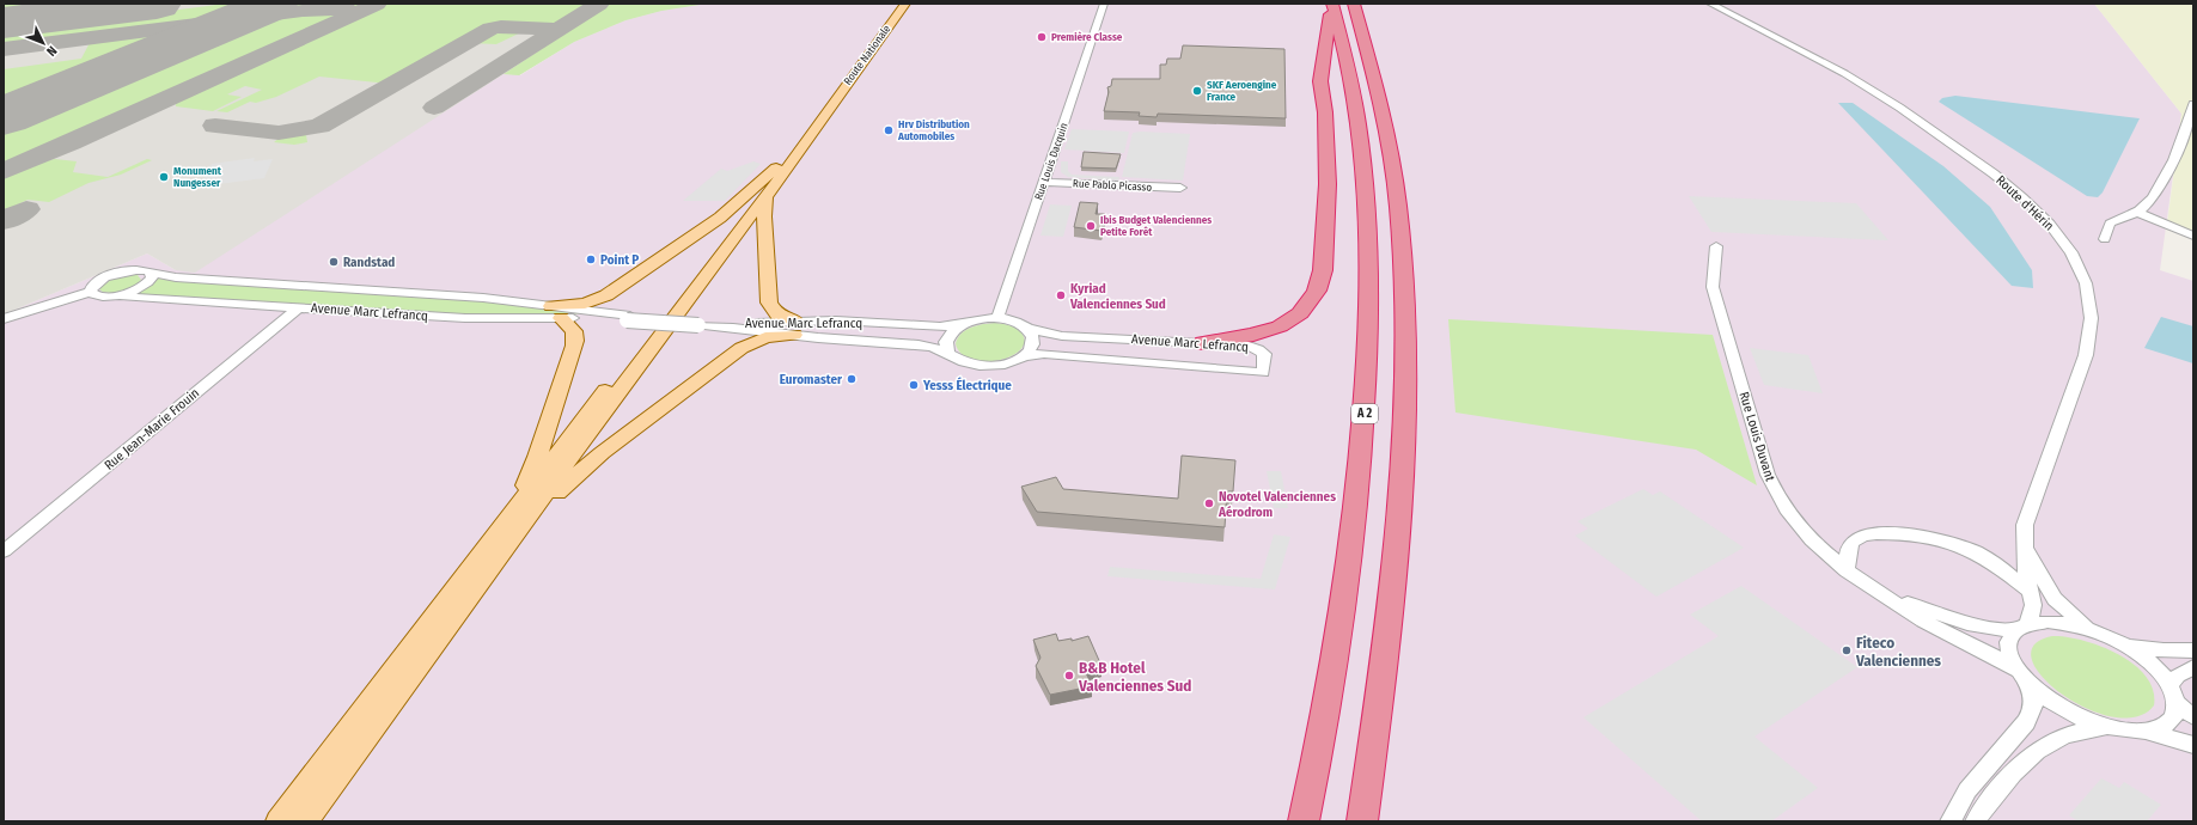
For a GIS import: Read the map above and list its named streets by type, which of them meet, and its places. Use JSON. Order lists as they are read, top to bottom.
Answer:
{
  "streets": {
    "highway": ["A 2"],
    "main road": ["Route Nationale"],
    "street": [
      "Rue Louis Dacquin",
      "Rue Pablo Picasso",
      "Route d'Hérin",
      "Avenue Marc Lefrancq",
      "Rue Jean-Marie Frouin",
      "Rue Louis Duvant"
    ]
  },
  "crossings": [
    ["Rue Louis Dacquin", "Rue Pablo Picasso"],
    ["Rue Louis Dacquin", "Avenue Marc Lefrancq"],
    ["Route d'Hérin", "Rue Louis Duvant"],
    ["Avenue Marc Lefrancq", "Rue Jean-Marie Frouin"]
  ],
  "places": [
    "Première Classe",
    "SKF Aeroengine France",
    "Hrv Distribution Automobiles",
    "Monument Nungesser",
    "Ibis Budget Valenciennes Petite Forêt",
    "Point P",
    "Randstad",
    "Kyriad Valenciennes Sud",
    "Euromaster",
    "Yesss Électrique",
    "Novotel Valenciennes Aérodrom",
    "Fiteco Valenciennes",
    "B&B Hotel Valenciennes Sud"
  ],
  "north": "bottom right"
}
